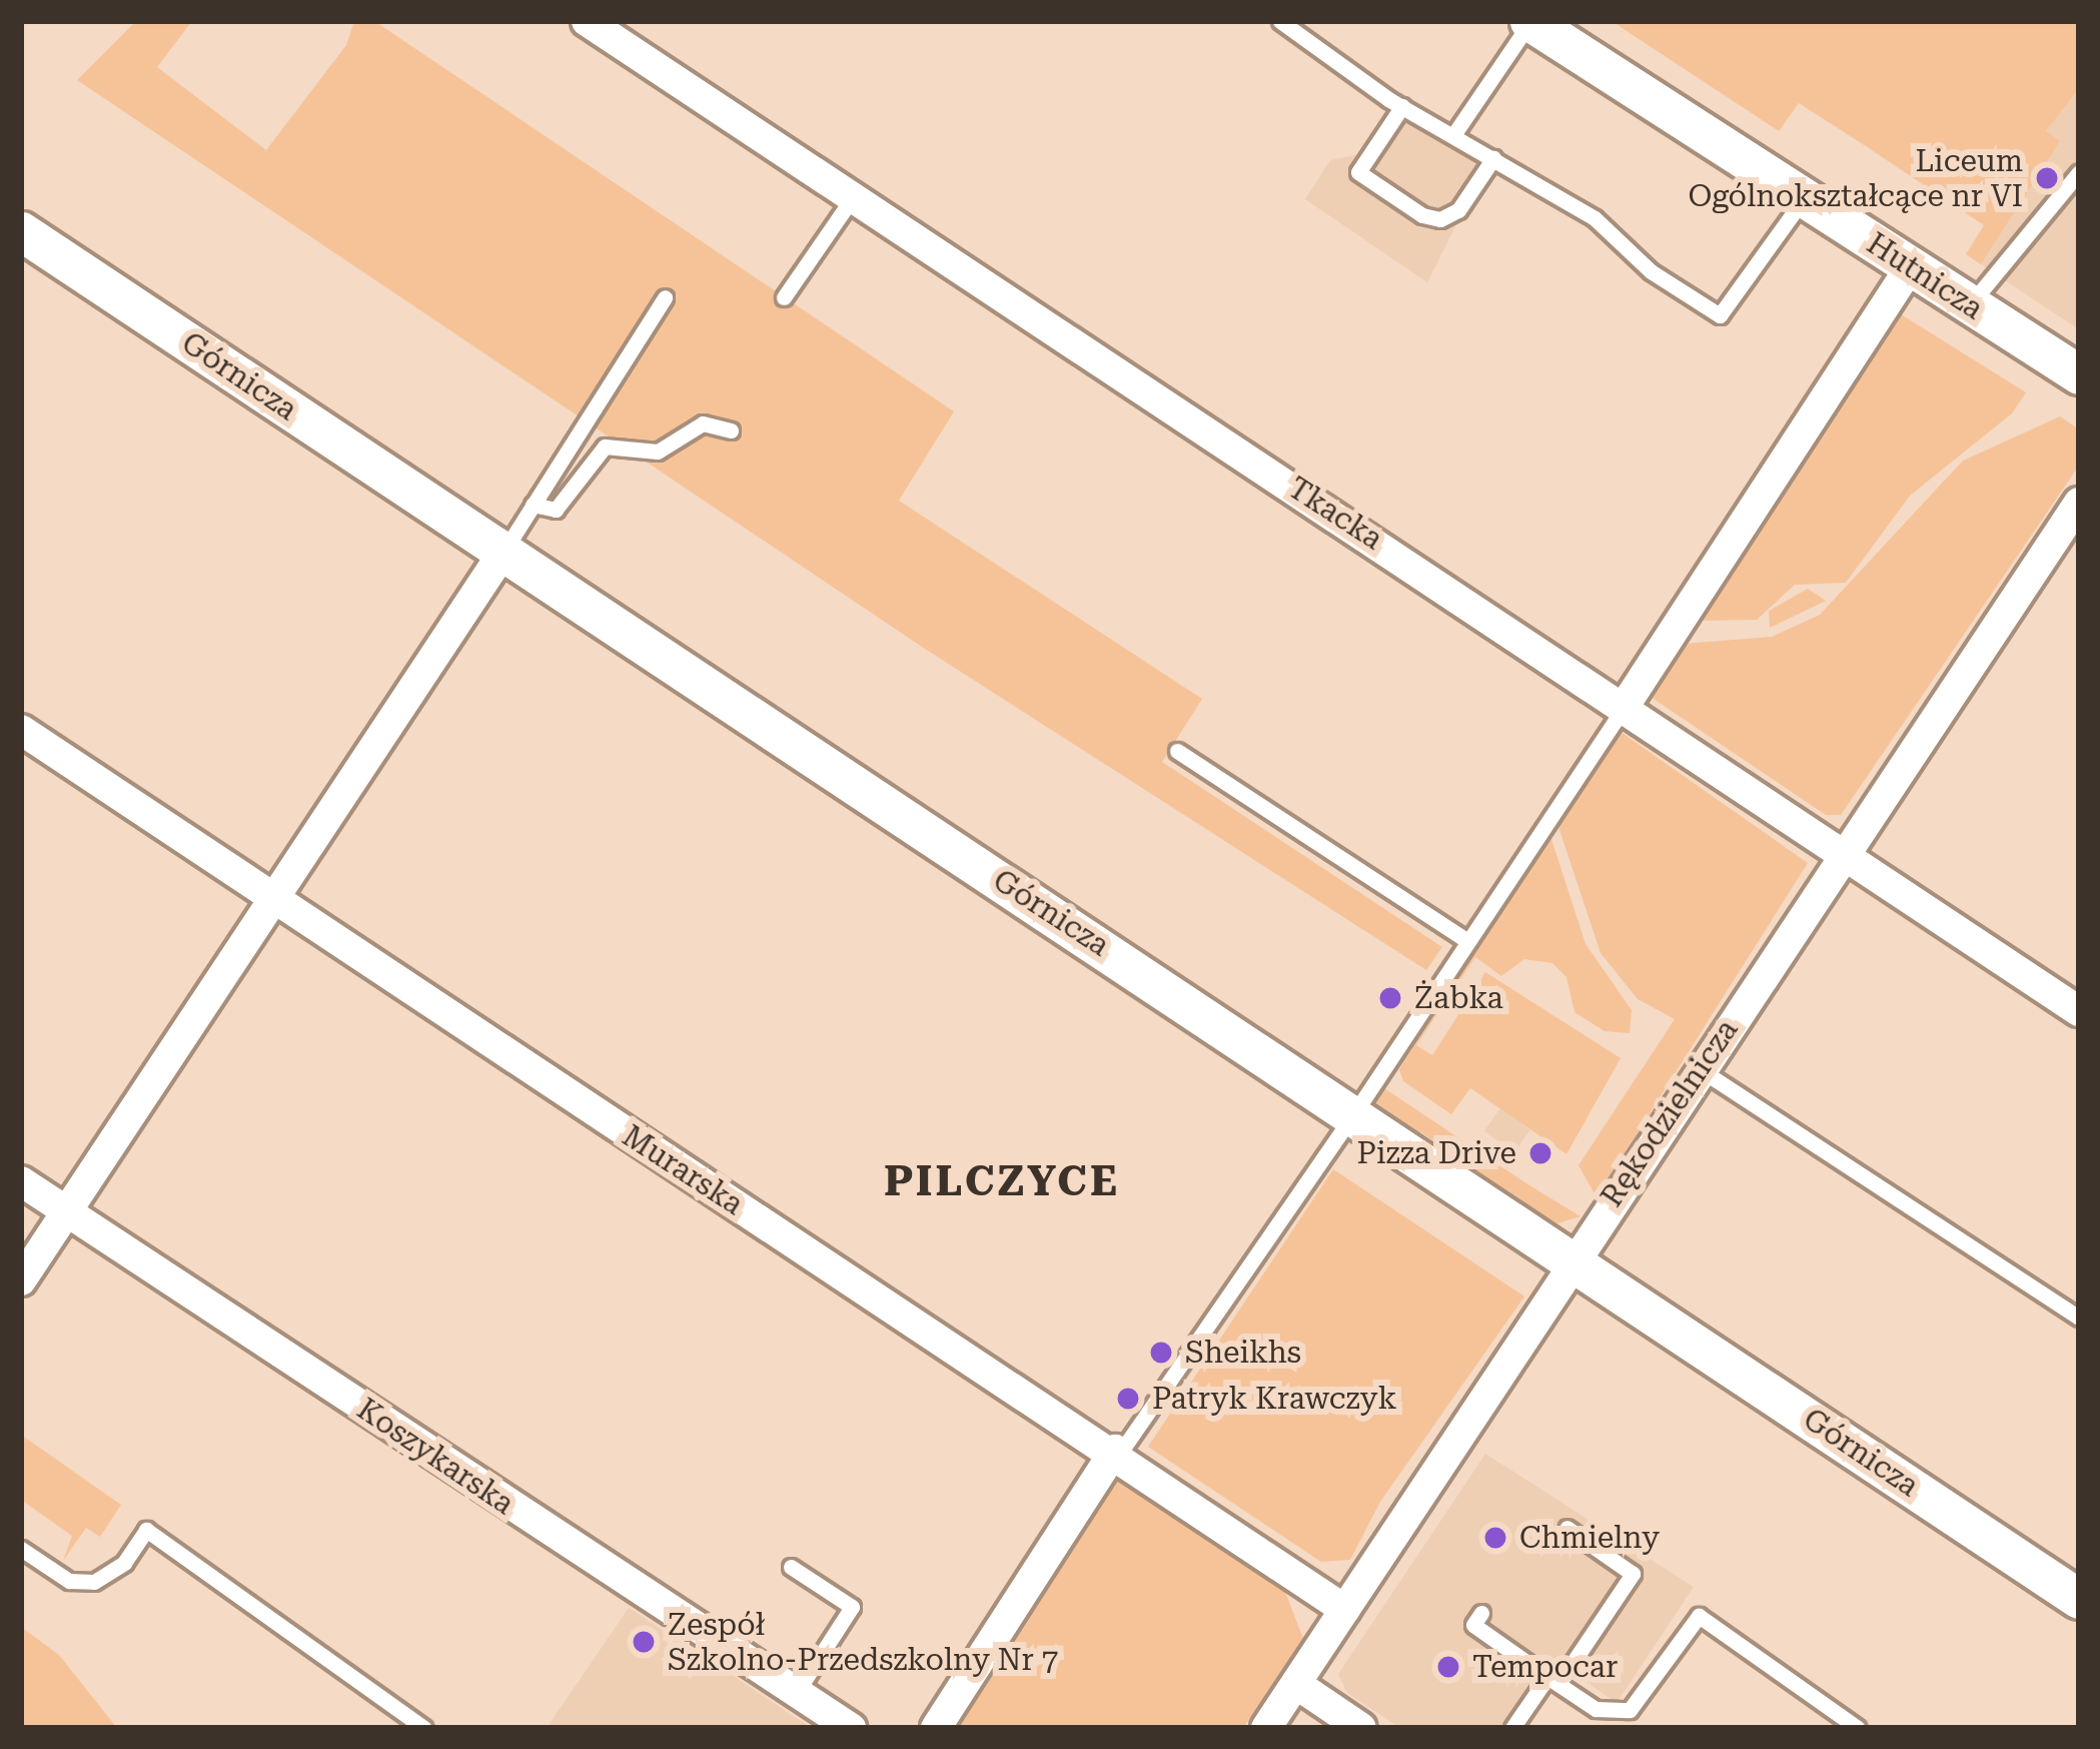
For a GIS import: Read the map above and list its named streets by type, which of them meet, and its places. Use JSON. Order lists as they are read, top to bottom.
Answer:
{
  "streets": {
    "street": [
      "Hutnicza",
      "Górnicza",
      "Tkacka",
      "Rękodzielnicza",
      "Murarska",
      "Koszykarska"
    ]
  },
  "crossings": [
    ["Górnicza", "Rękodzielnicza"],
    ["Tkacka", "Rękodzielnicza"],
    ["Rękodzielnicza", "Murarska"]
  ],
  "districts": ["PILCZYCE"],
  "places": [
    "Liceum Ogólnokształcące nr VI",
    "Żabka",
    "Pizza Drive",
    "Sheikhs",
    "Patryk Krawczyk",
    "Chmielny",
    "Zespół Szkolno-Przedszkolny Nr 7",
    "Tempocar"
  ]
}
